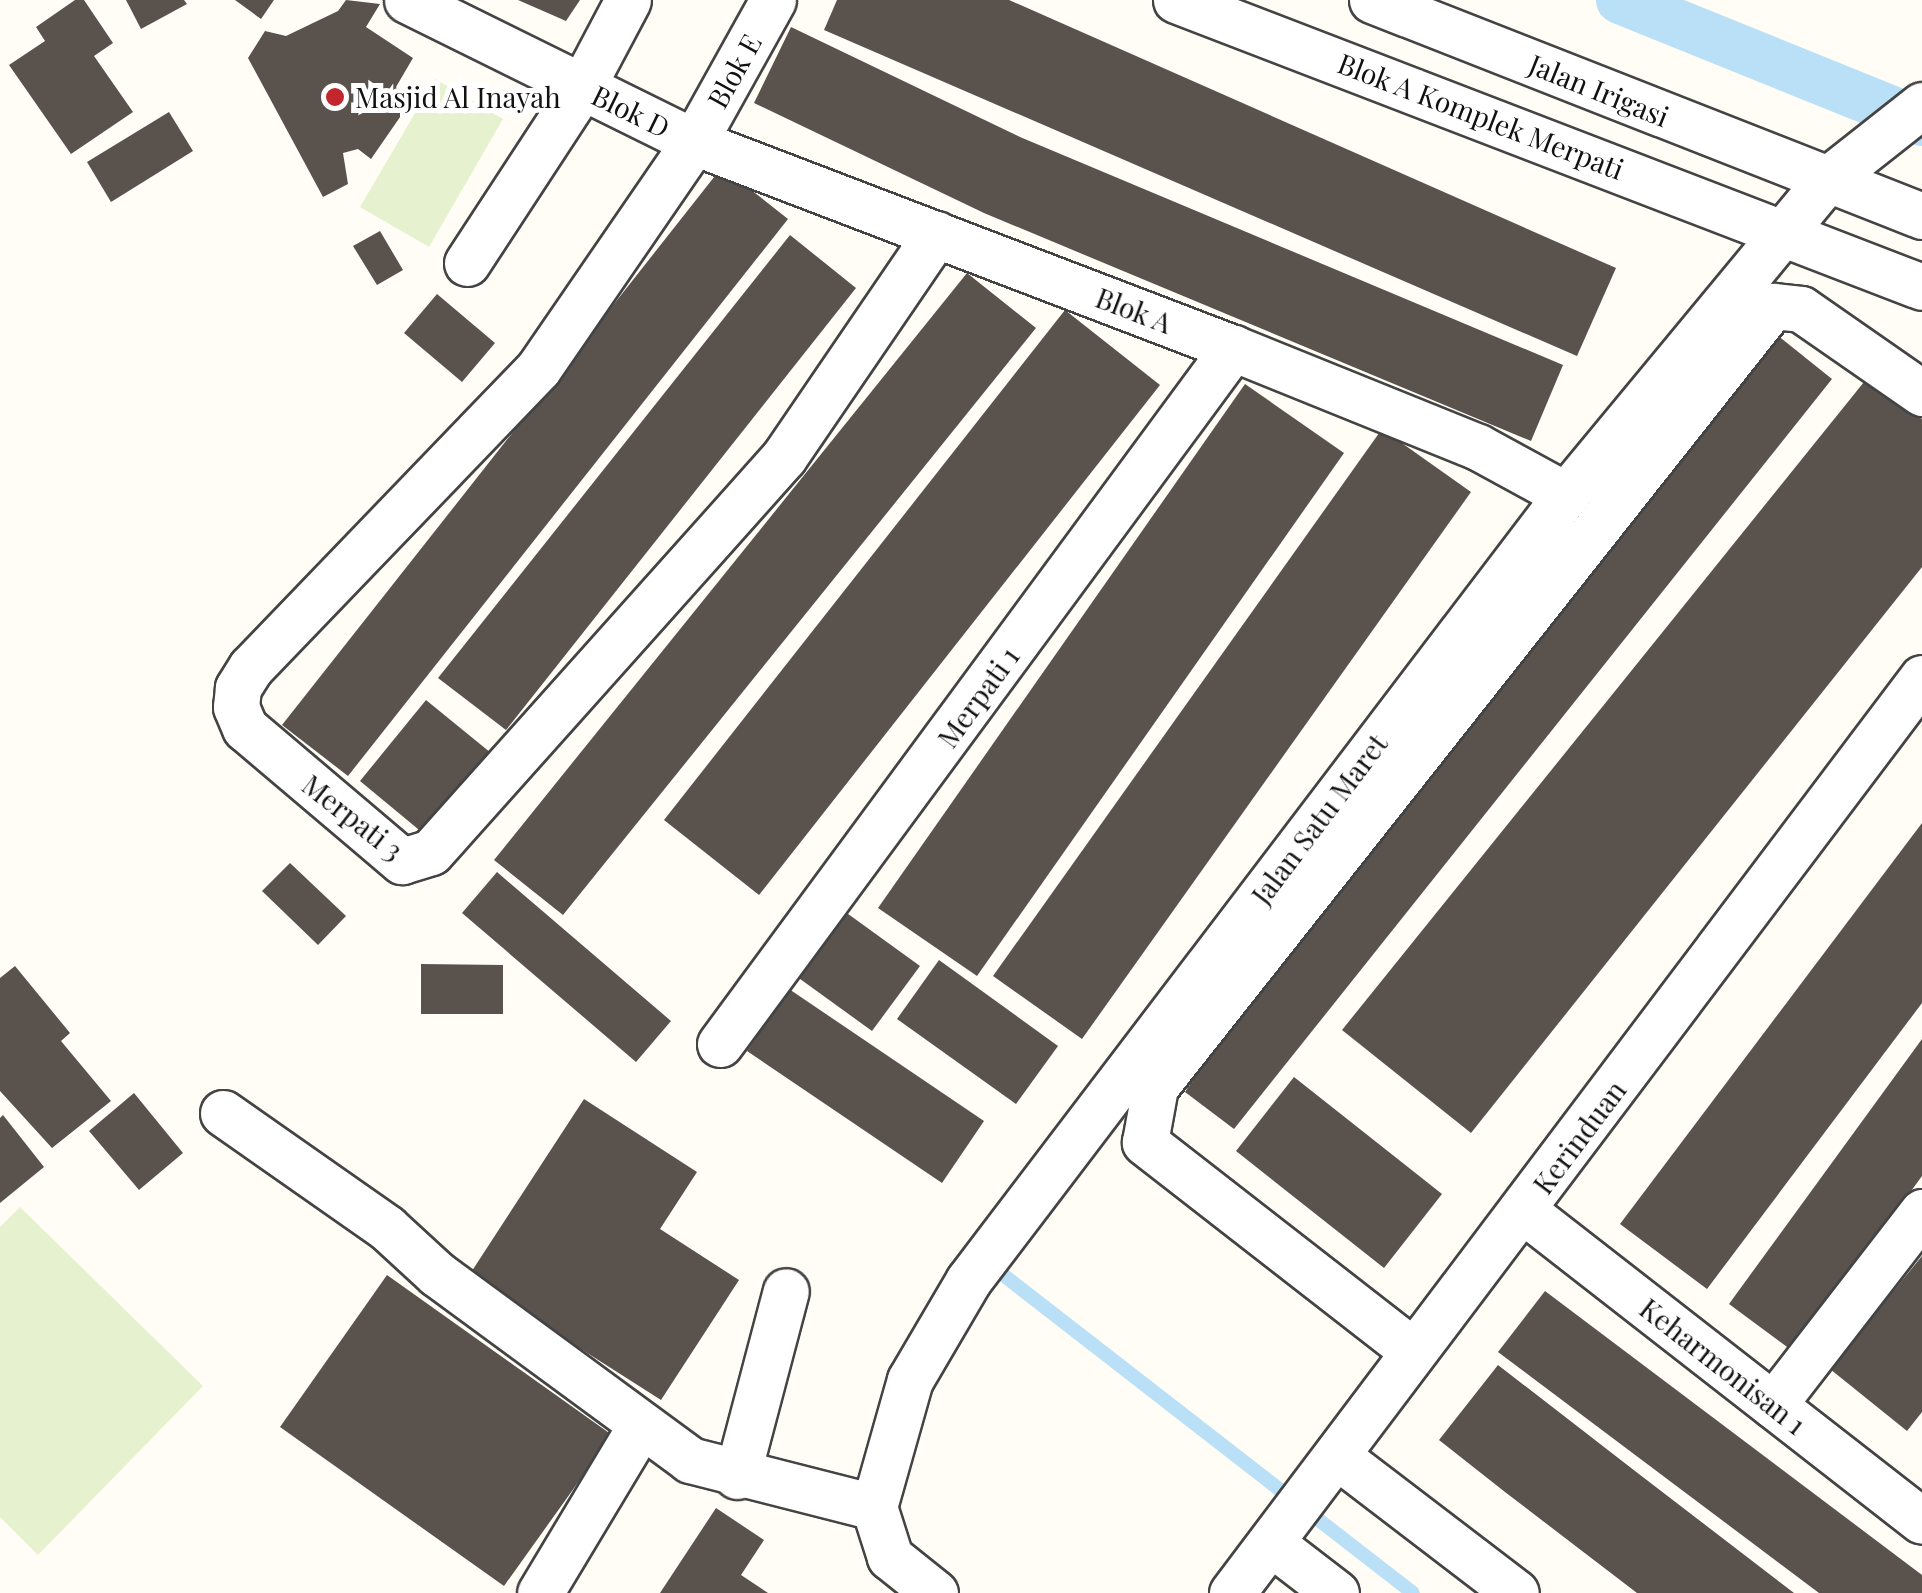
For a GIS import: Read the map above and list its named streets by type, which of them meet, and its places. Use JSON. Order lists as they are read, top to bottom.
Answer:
{
  "streets": {
    "street": [
      "Blok E",
      "Jalan Irigasi",
      "Blok D",
      "Blok A Komplek Merpati",
      "Blok A",
      "Merpati 1",
      "Merpati 3",
      "Jalan Satu Maret",
      "Kerinduan",
      "Keharmonisan 1"
    ]
  },
  "crossings": [
    ["Blok E", "Blok D"],
    ["Blok E", "Blok A"],
    ["Blok E", "Merpati 3"],
    ["Jalan Irigasi", "Jalan Satu Maret"],
    ["Blok D", "Blok A"],
    ["Blok D", "Merpati 3"],
    ["Blok A Komplek Merpati", "Jalan Satu Maret"],
    ["Blok A", "Merpati 1"],
    ["Blok A", "Merpati 3"],
    ["Blok A", "Jalan Satu Maret"],
    ["Kerinduan", "Keharmonisan 1"]
  ],
  "places": ["Masjid Al Inayah"]
}
